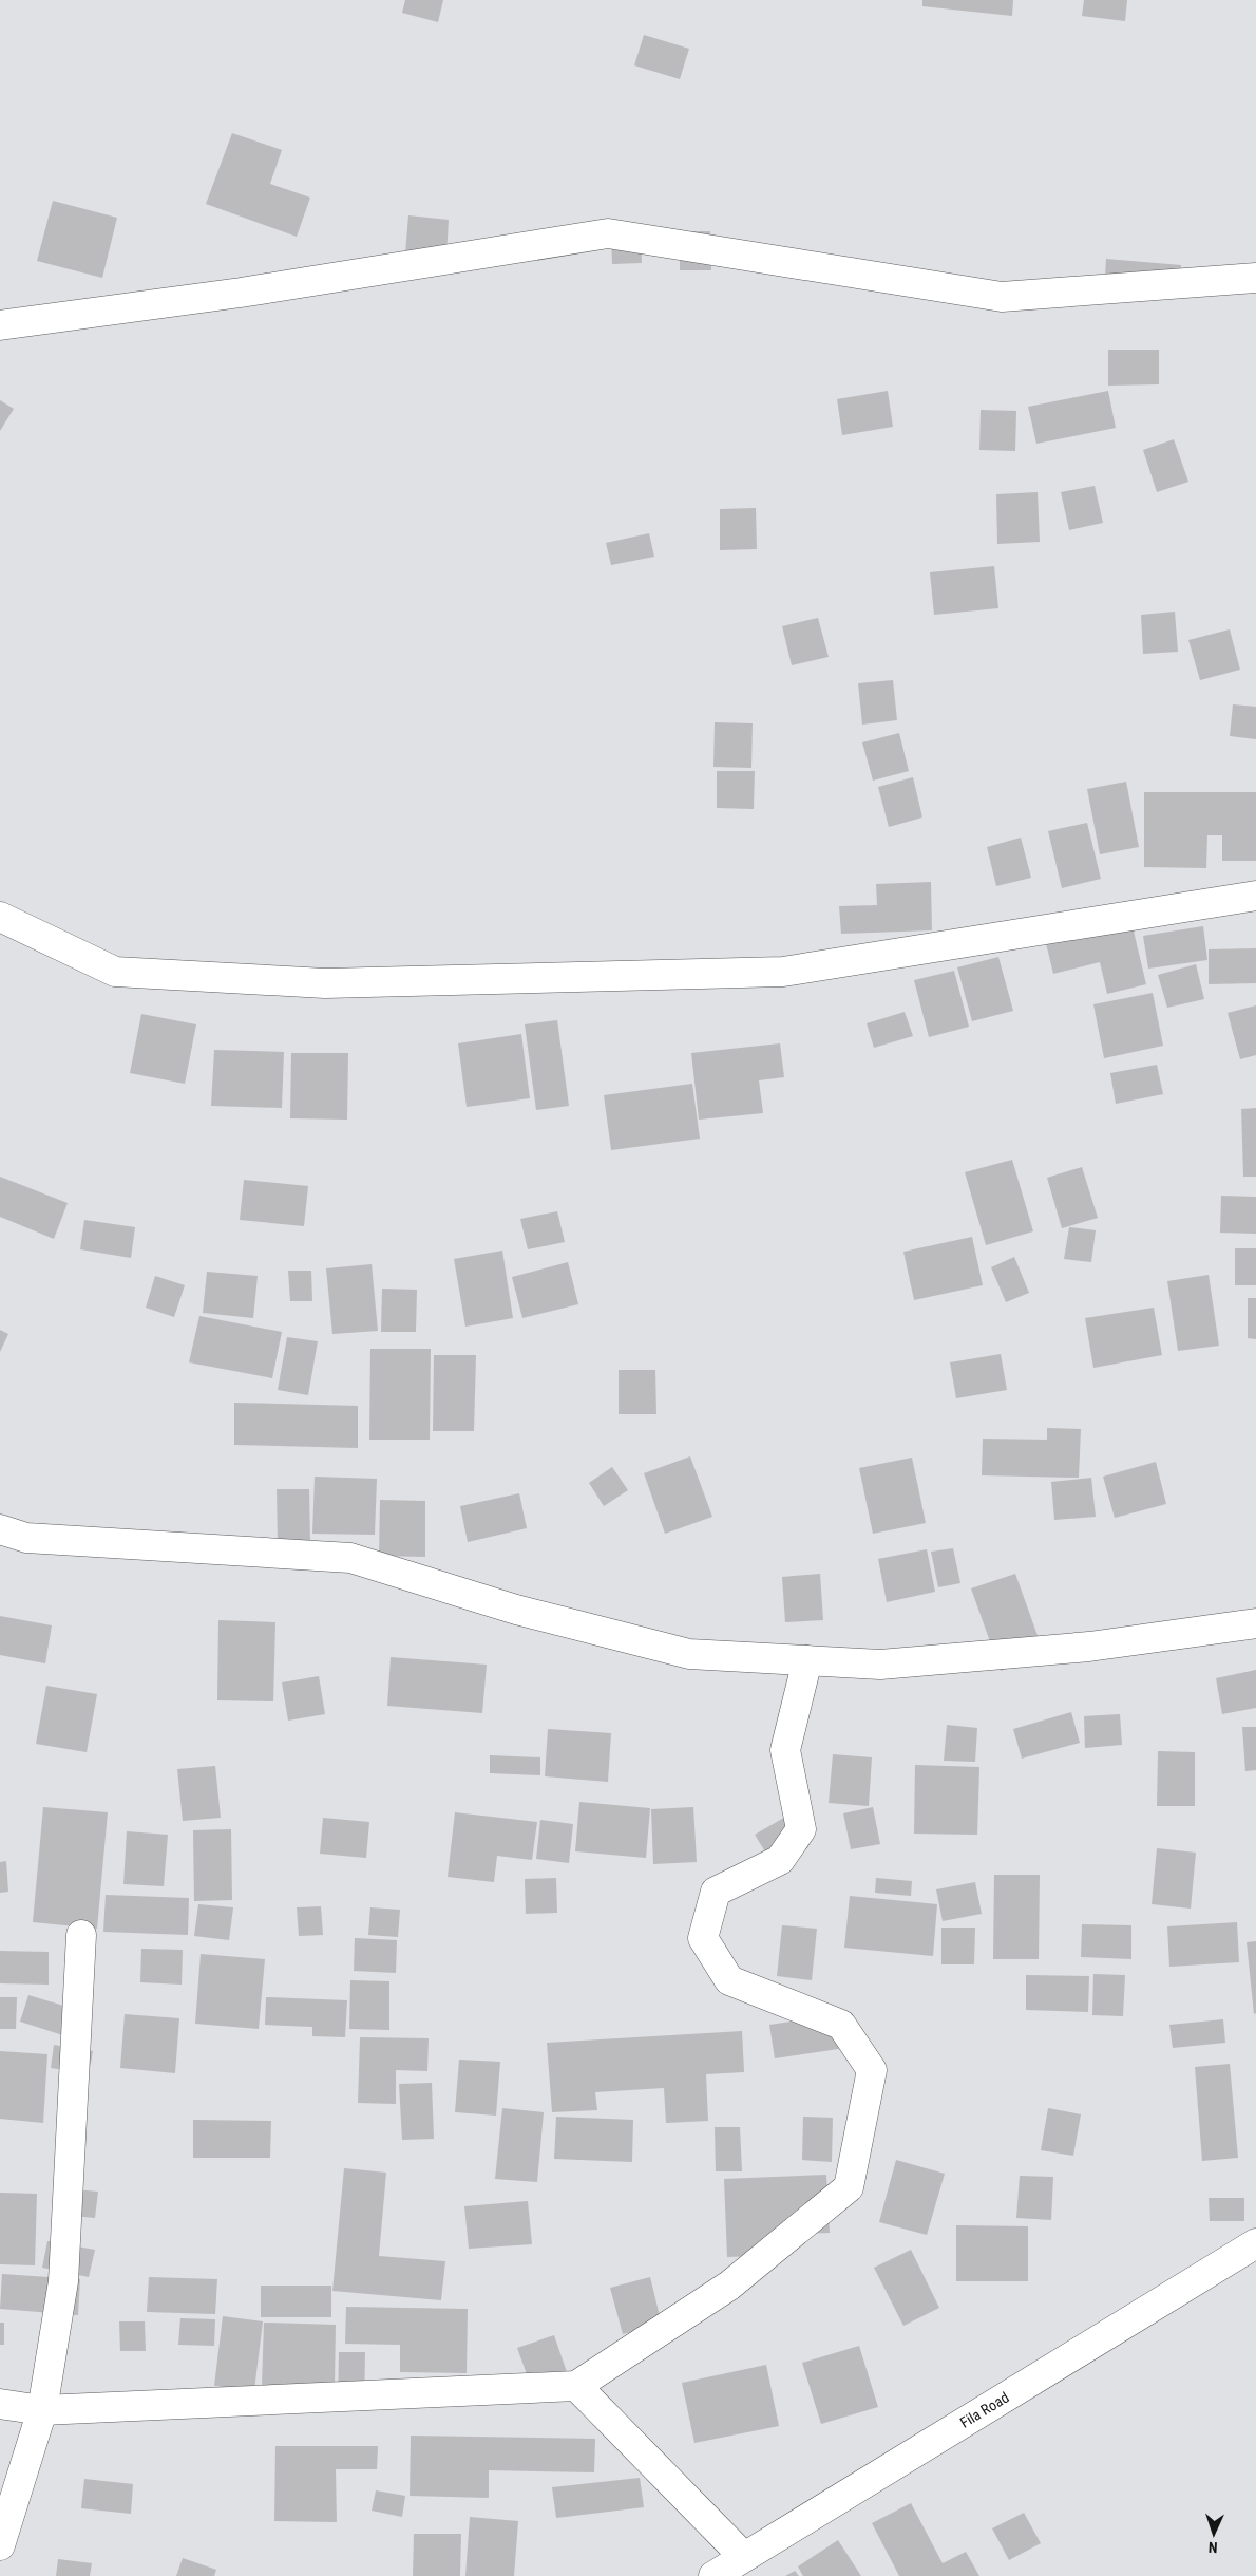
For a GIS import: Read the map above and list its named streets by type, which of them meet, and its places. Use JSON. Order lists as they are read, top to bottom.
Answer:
{
  "streets": {
    "street": ["Fila Road"]
  },
  "north": "bottom"
}
